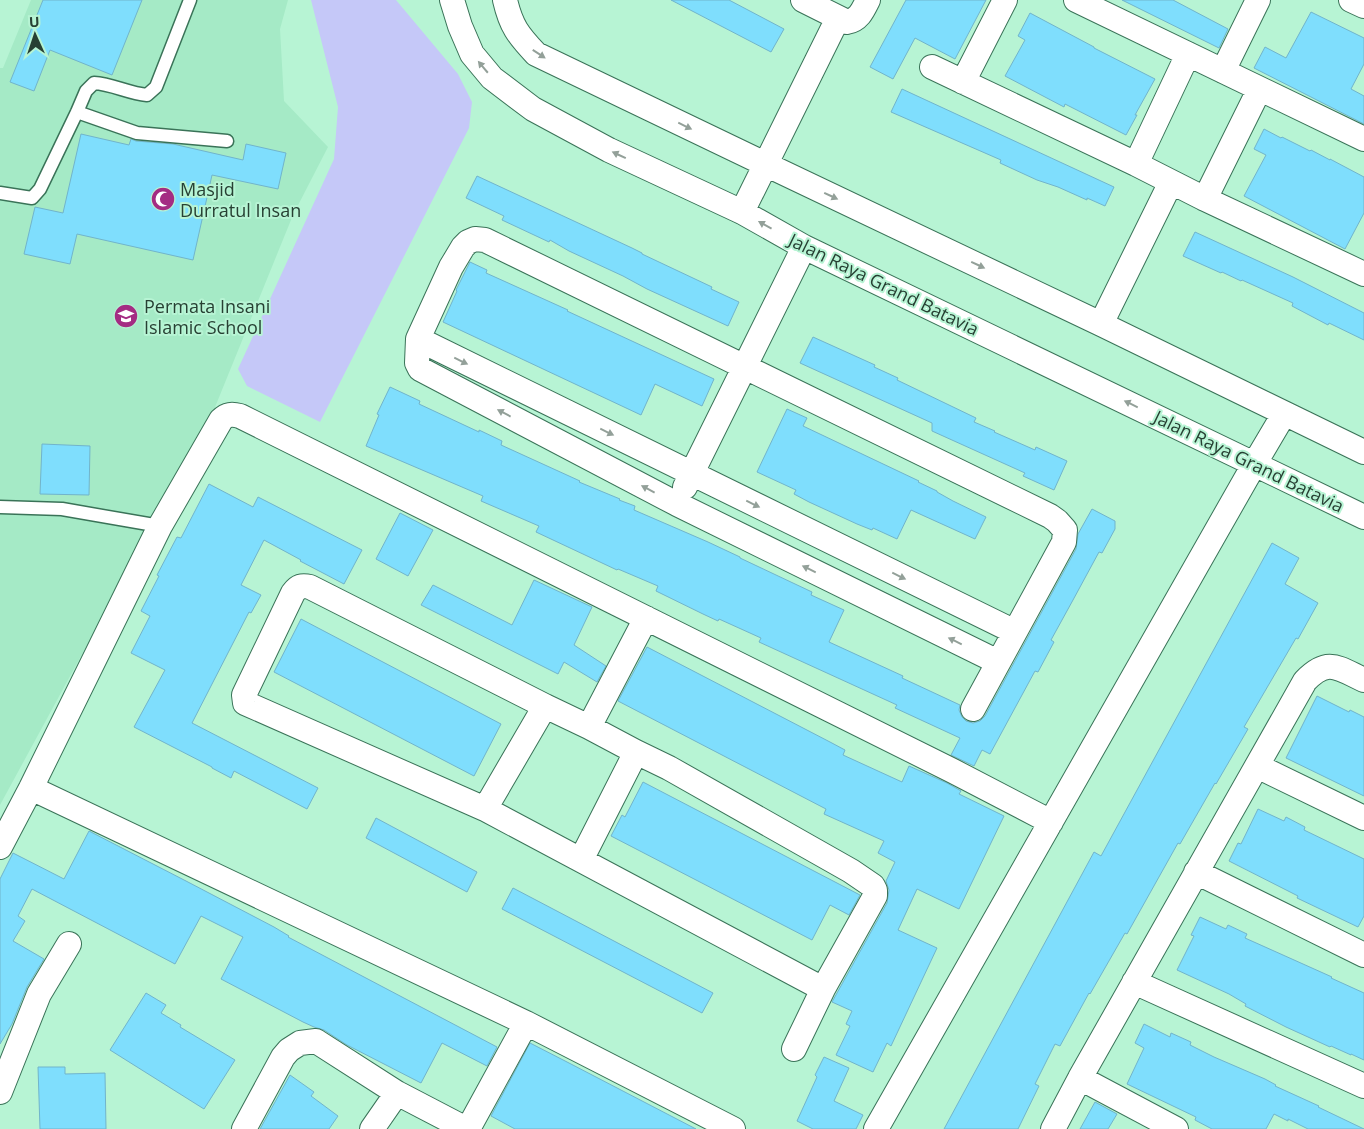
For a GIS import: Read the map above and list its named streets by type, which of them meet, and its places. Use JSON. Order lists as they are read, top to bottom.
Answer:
{
  "streets": {
    "street": ["Jalan Raya Grand Batavia"]
  },
  "places": {
    "mosque": ["Masjid Durratul Insan"],
    "school or university": ["Permata Insani Islamic School"]
  },
  "north": "top"
}
